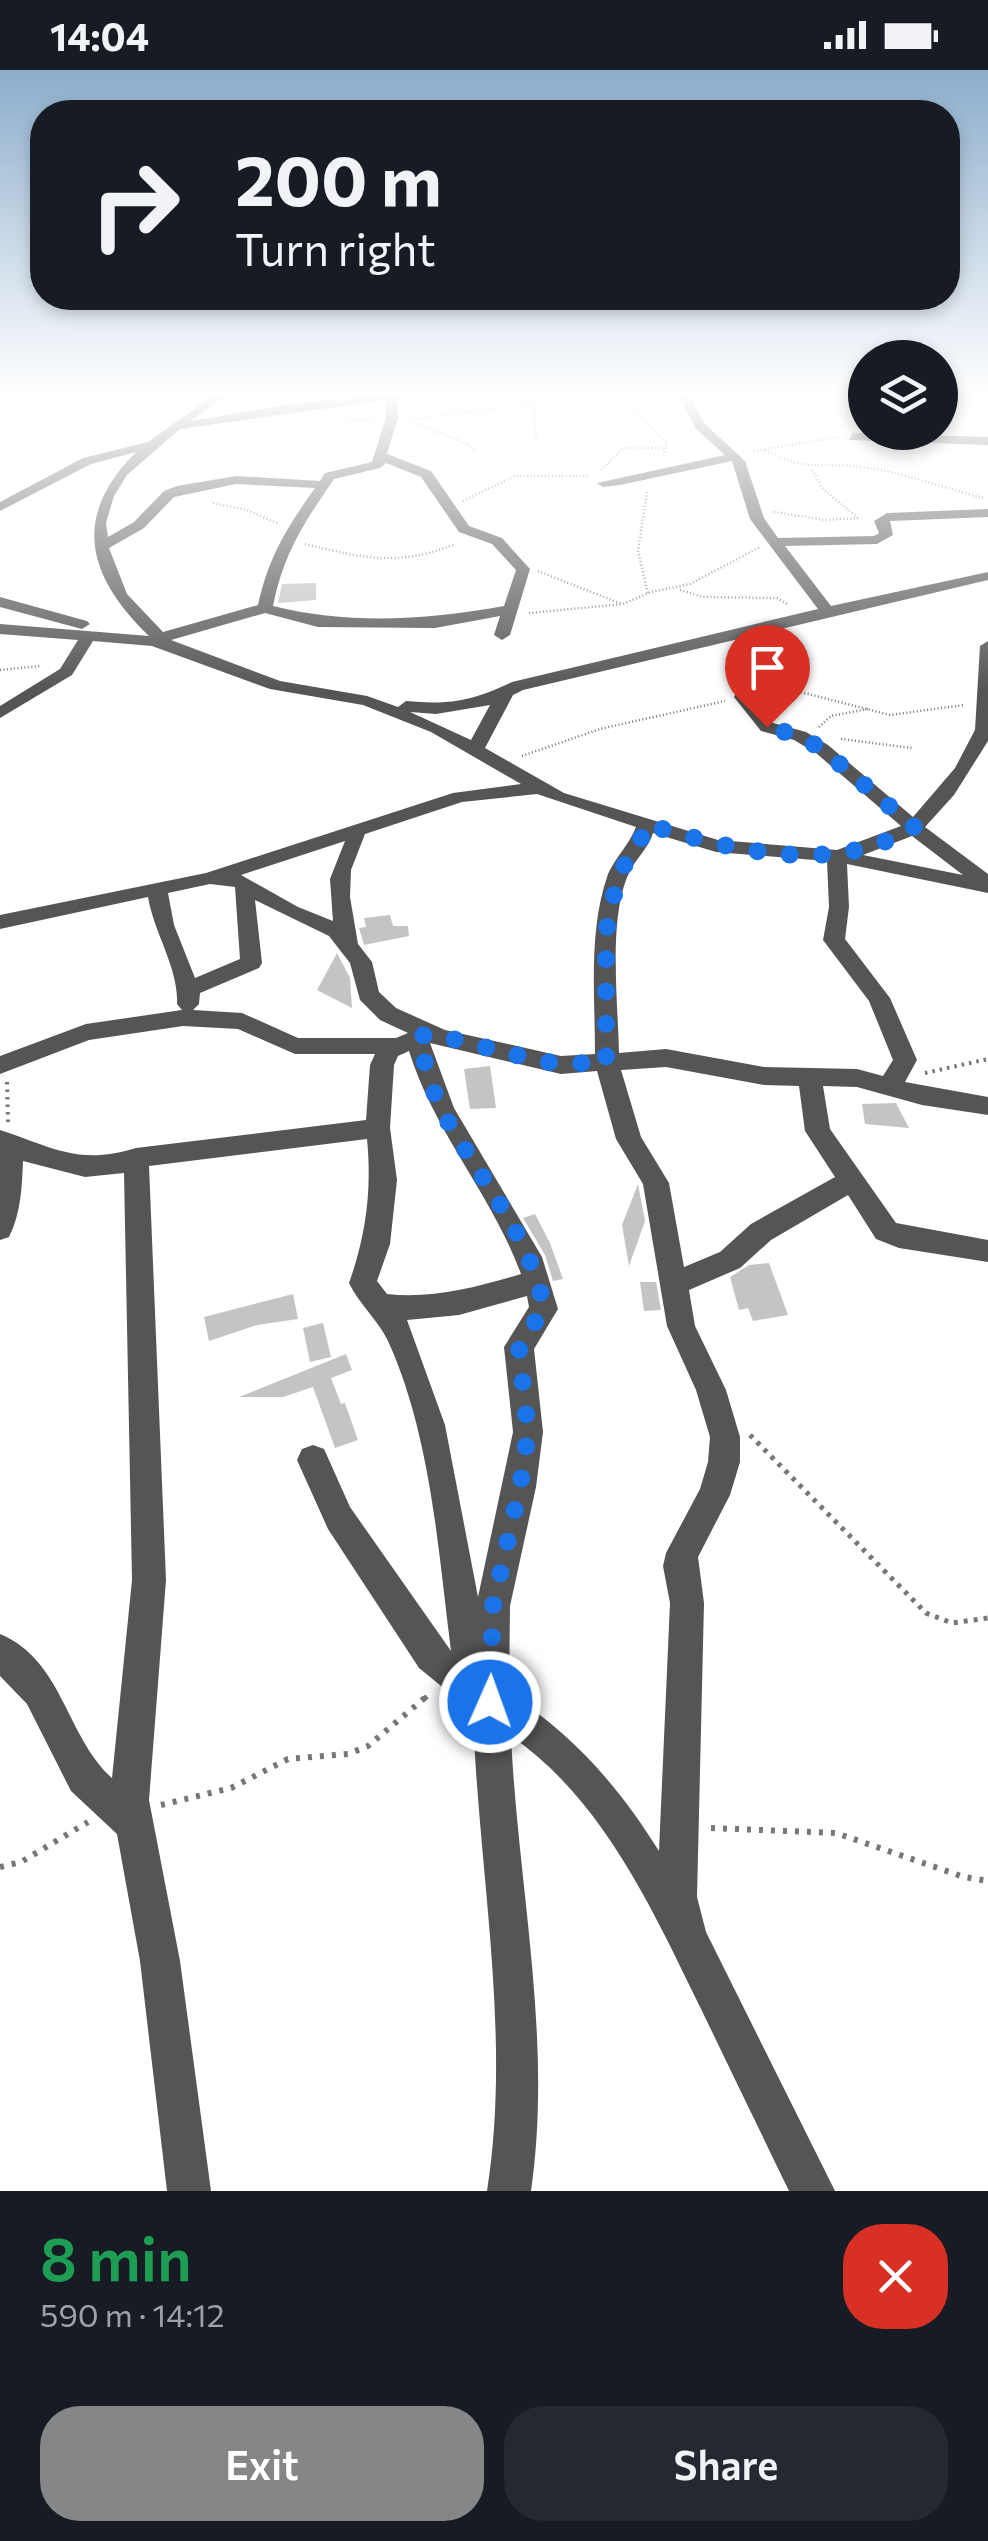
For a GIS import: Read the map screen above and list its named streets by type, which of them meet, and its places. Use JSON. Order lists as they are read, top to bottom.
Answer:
{
  "page": {
    "status": "14:04",
    "turn": ["200 m", "Turn right"],
    "heading": ["8 min", "590 m · 14:12"],
    "buttons": ["Exit", "Share"]
  }
}
